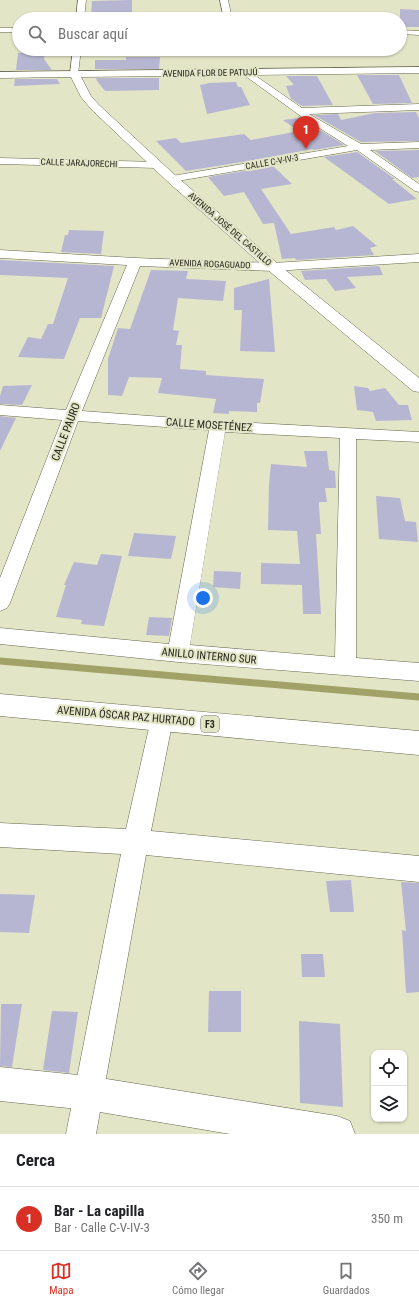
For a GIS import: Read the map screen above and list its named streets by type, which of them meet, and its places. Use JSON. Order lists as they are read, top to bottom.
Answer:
{
  "streets": {
    "main road": [
      "AVENIDA FLOR DE PATUJÚ",
      "AVENIDA JOSÉ DEL CASTILLO",
      "AVENIDA ÓSCAR PAZ HURTADO",
      "F3"
    ],
    "street": [
      "CALLE C-V-IV-3",
      "CALLE JARAJORECHI",
      "AVENIDA ROGAGUADO",
      "CALLE MOSETÉNEZ",
      "CALLE PAURO",
      "ANILLO INTERNO SUR"
    ]
  },
  "crossings": [
    ["AVENIDA FLOR DE PATUJÚ", "AVENIDA JOSÉ DEL CASTILLO"],
    ["CALLE C-V-IV-3", "AVENIDA JOSÉ DEL CASTILLO"],
    ["CALLE JARAJORECHI", "AVENIDA JOSÉ DEL CASTILLO"],
    ["AVENIDA JOSÉ DEL CASTILLO", "AVENIDA ROGAGUADO"],
    ["AVENIDA ROGAGUADO", "CALLE PAURO"],
    ["CALLE MOSETÉNEZ", "CALLE PAURO"]
  ],
  "page": {
    "search": "Buscar aquí",
    "pins": "1",
    "heading": "Cerca",
    "list": [
      {
        "mark": "1",
        "name": "Bar - La capilla",
        "note": "Bar · Calle C-V-IV-3",
        "value": "350 m"
      }
    ],
    "nav": ["Mapa", "Cómo llegar", "Guardados"]
  }
}
